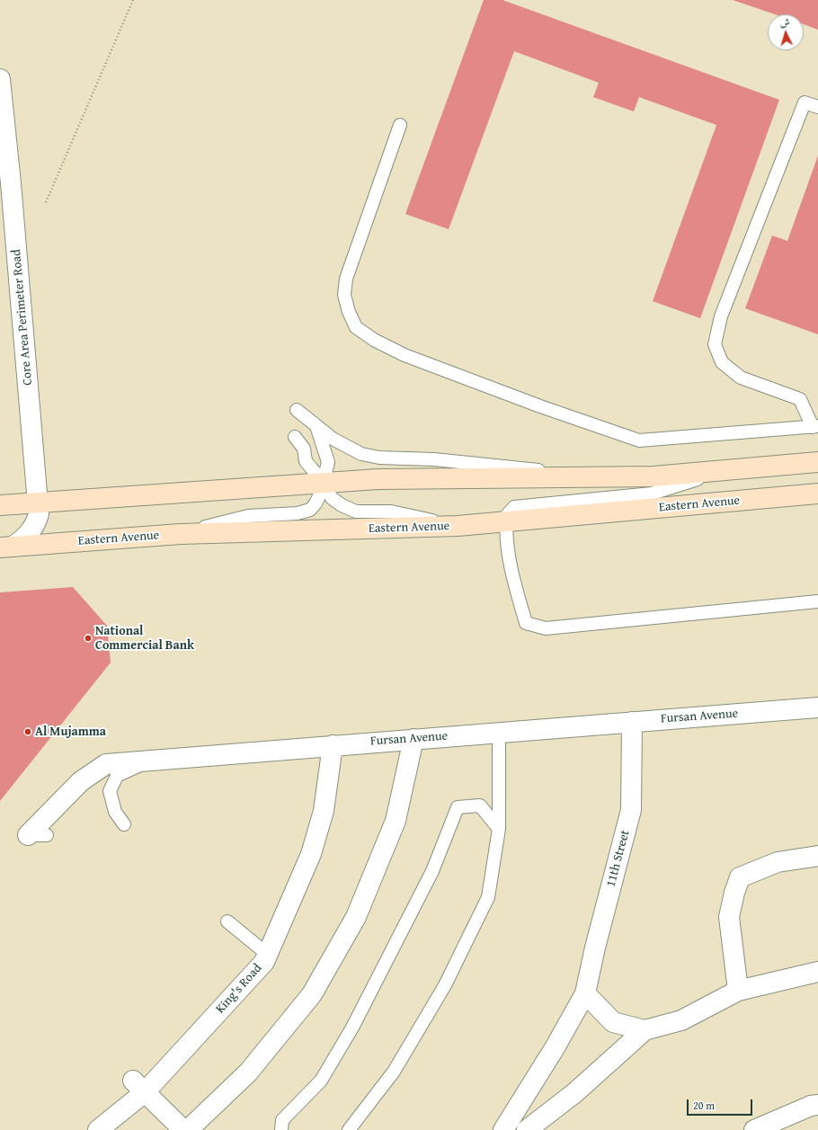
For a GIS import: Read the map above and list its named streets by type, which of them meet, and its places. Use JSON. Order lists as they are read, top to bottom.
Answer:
{
  "streets": {
    "main road": ["Eastern Avenue"],
    "street": [
      "Core Area Perimeter Road",
      "Fursan Avenue",
      "11th Street",
      "King's Road"
    ]
  },
  "crossings": [
    ["Core Area Perimeter Road", "Eastern Avenue"],
    ["Fursan Avenue", "11th Street"],
    ["Fursan Avenue", "King's Road"]
  ],
  "places": ["National Commercial Bank", "Al Mujamma"],
  "scale_bar": "20 m",
  "north": "top"
}
